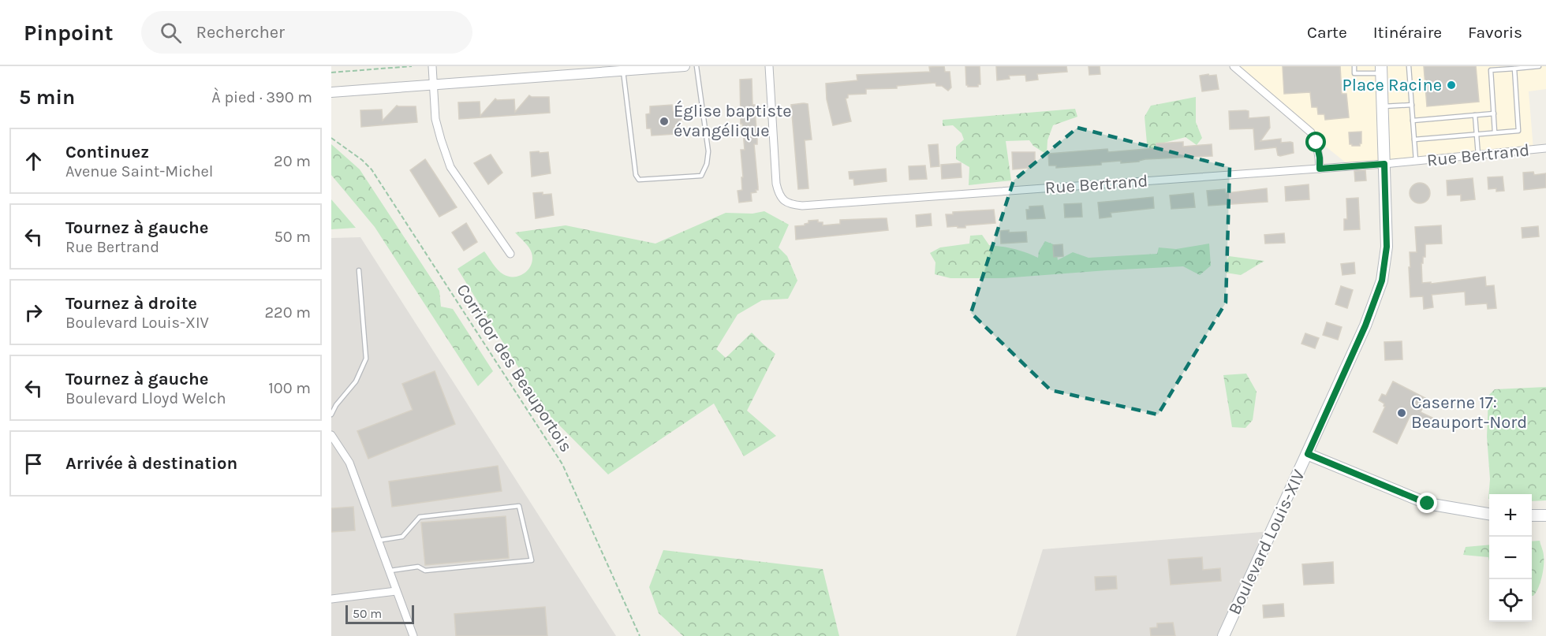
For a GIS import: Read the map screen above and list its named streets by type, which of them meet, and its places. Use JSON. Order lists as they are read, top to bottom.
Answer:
{
  "streets": {
    "main road": ["Boulevard Louis-XIV"],
    "street": ["Rue Bertrand"],
    "path": ["Corridor des Beauportois"]
  },
  "crossings": [
    ["Rue Bertrand", "Boulevard Louis-XIV"]
  ],
  "places": ["Place Racine", "Église baptiste évangélique", "Caserne 17: Beauport-Nord"],
  "scale_bar": "50 m",
  "page": {
    "header": "Pinpoint",
    "search": "Rechercher",
    "nav": ["Carte", "Itinéraire", "Favoris"],
    "heading": ["5 min", "À pied · 390 m"],
    "list": [
      ["Continuez", "Avenue Saint-Michel", "20 m"],
      ["Tournez à gauche", "Rue Bertrand", "50 m"],
      ["Tournez à droite", "Boulevard Louis-XIV", "220 m"],
      ["Tournez à gauche", "Boulevard Lloyd Welch", "100 m"],
      "Arrivée à destination"
    ],
    "map_buttons": ["+", "−"],
    "scale": "50 m"
  }
}
